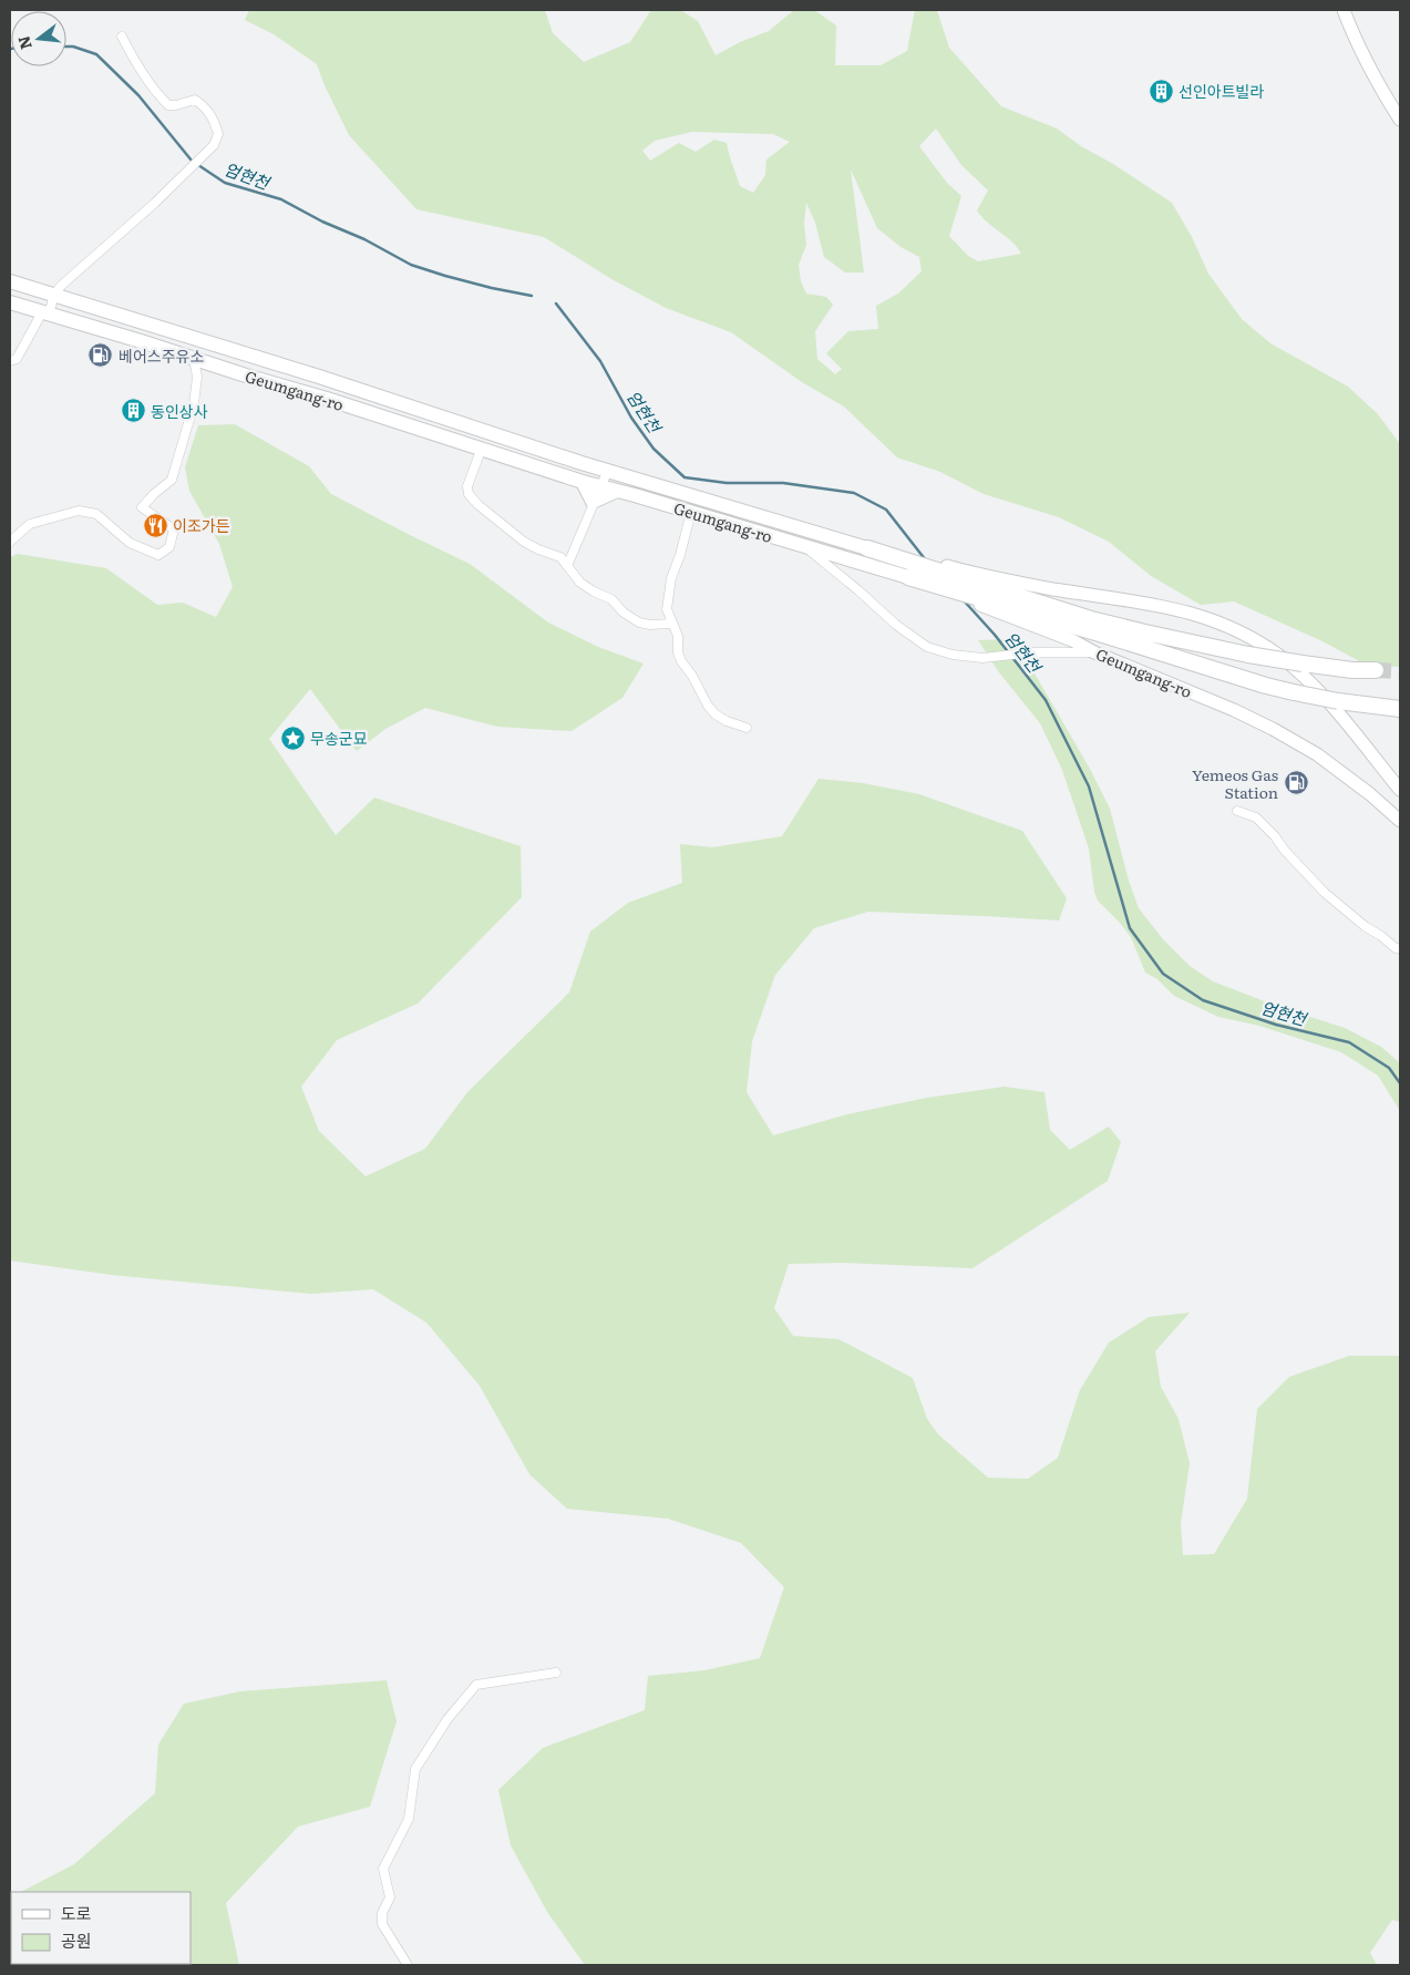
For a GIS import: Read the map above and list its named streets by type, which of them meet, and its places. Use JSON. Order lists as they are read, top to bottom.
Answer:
{
  "streets": {
    "main road": ["Geumgang-ro"]
  },
  "water": ["엄현천"],
  "places": {
    "building": ["선인아트빌라", "동인상사"],
    "fuel station": ["베어스주유소", "Yemeos Gas Station"],
    "restaurant": ["이조가든"],
    "place": ["무송군묘"]
  },
  "legend": ["도로", "공원"],
  "north": "left"
}
